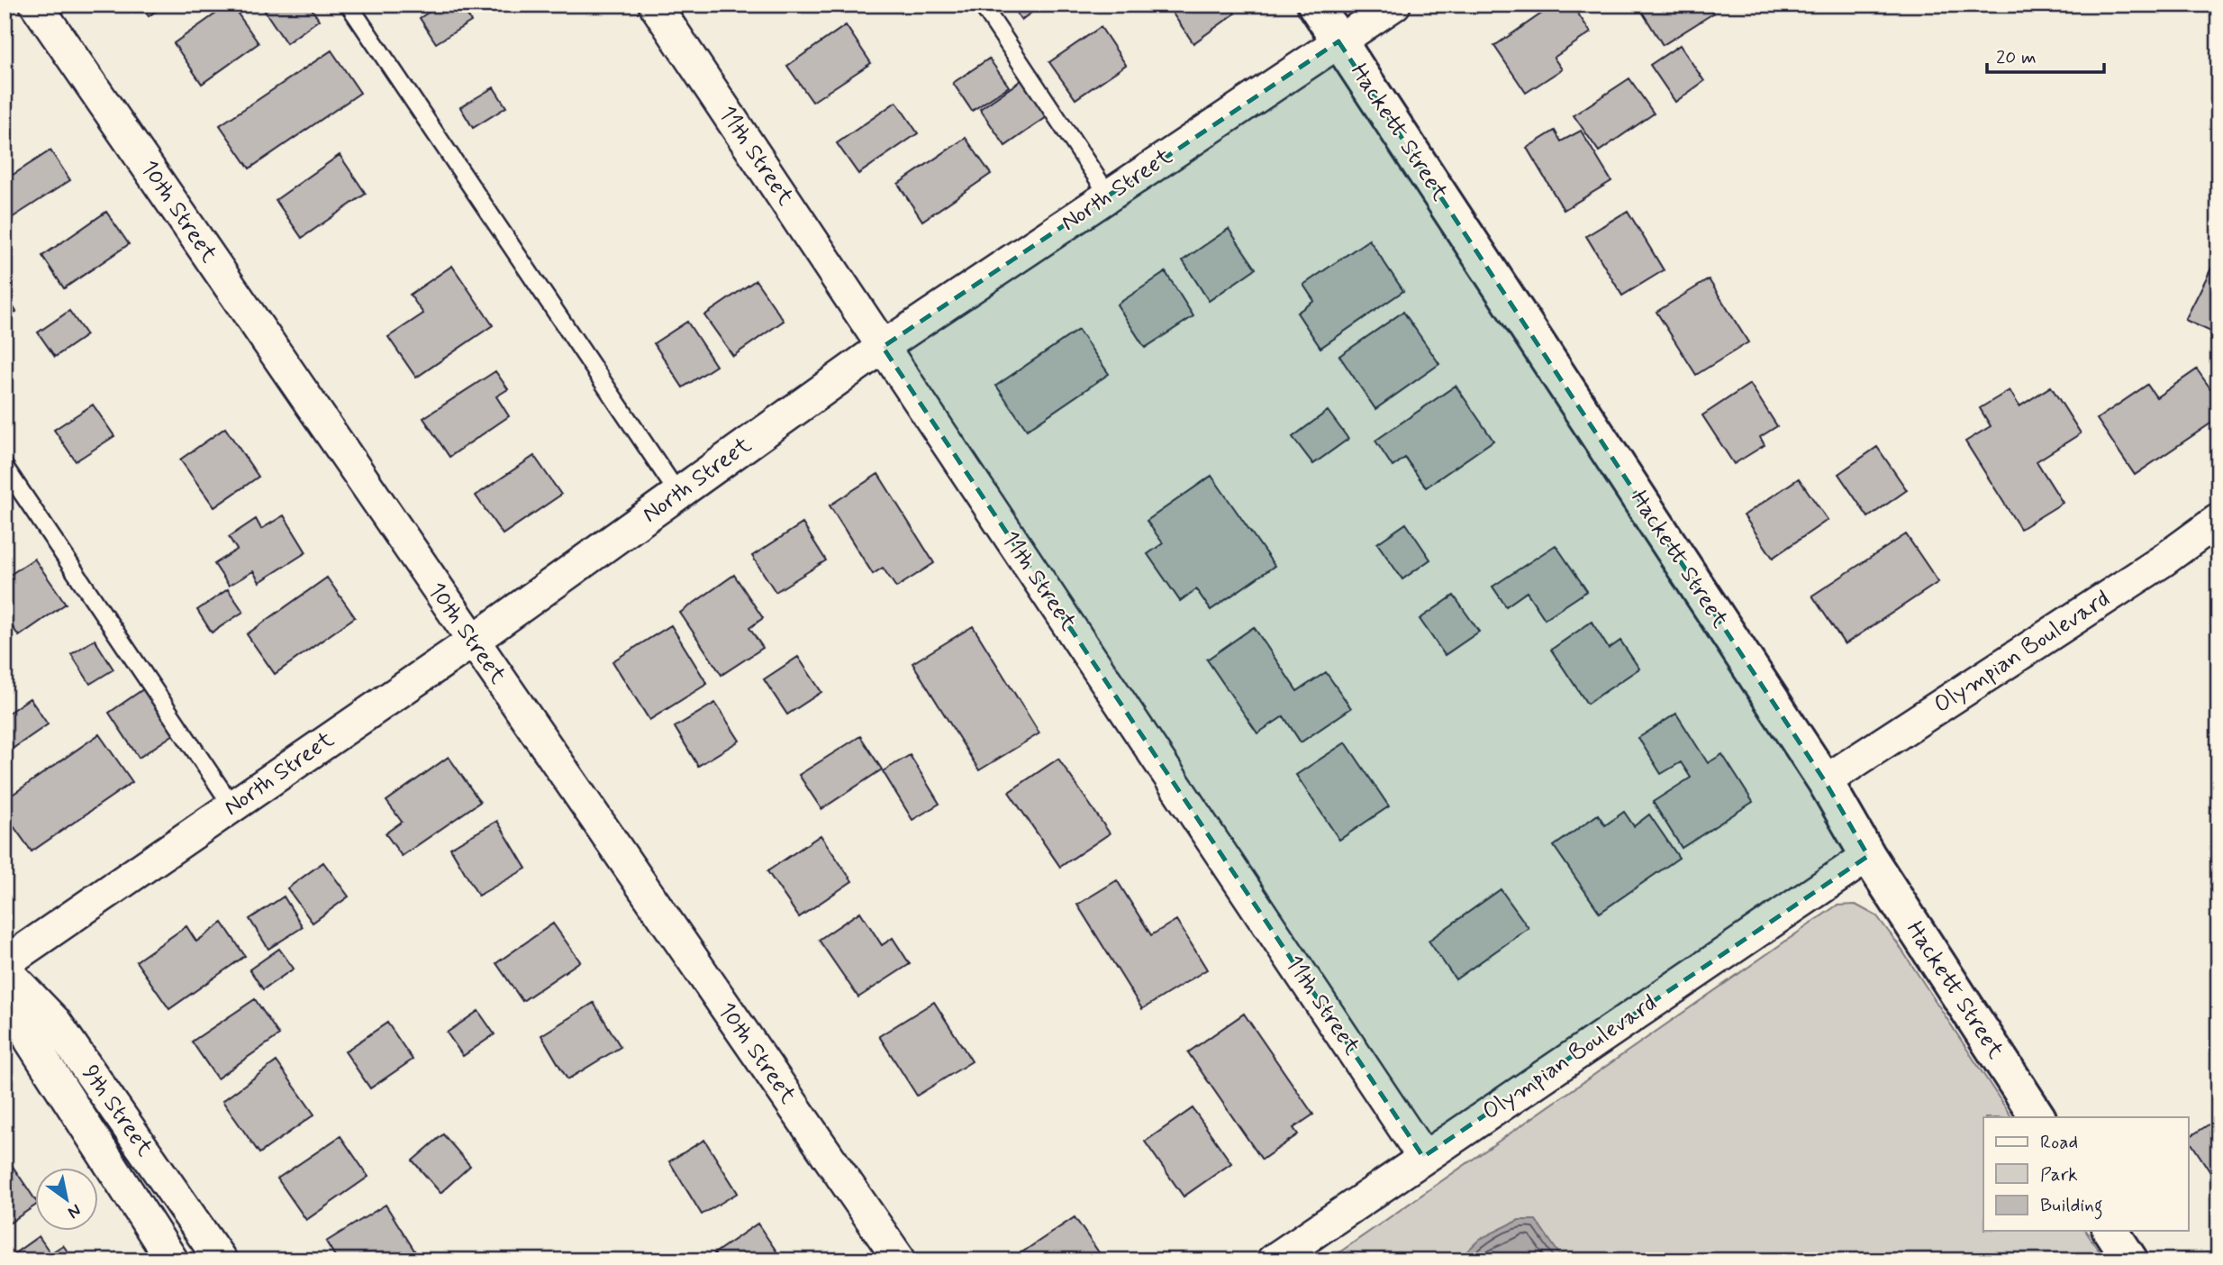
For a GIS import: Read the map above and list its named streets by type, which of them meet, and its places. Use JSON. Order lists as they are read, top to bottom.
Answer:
{
  "streets": {
    "street": [
      "Hackett Street",
      "11th Street",
      "North Street",
      "10th Street",
      "Olympian Boulevard",
      "9th Street"
    ]
  },
  "crossings": [
    ["Hackett Street", "North Street"],
    ["Hackett Street", "Olympian Boulevard"],
    ["11th Street", "North Street"],
    ["11th Street", "Olympian Boulevard"],
    ["North Street", "10th Street"]
  ],
  "legend": ["Road", "Park", "Building"],
  "scale_bar": "20 m",
  "north": "bottom right"
}
